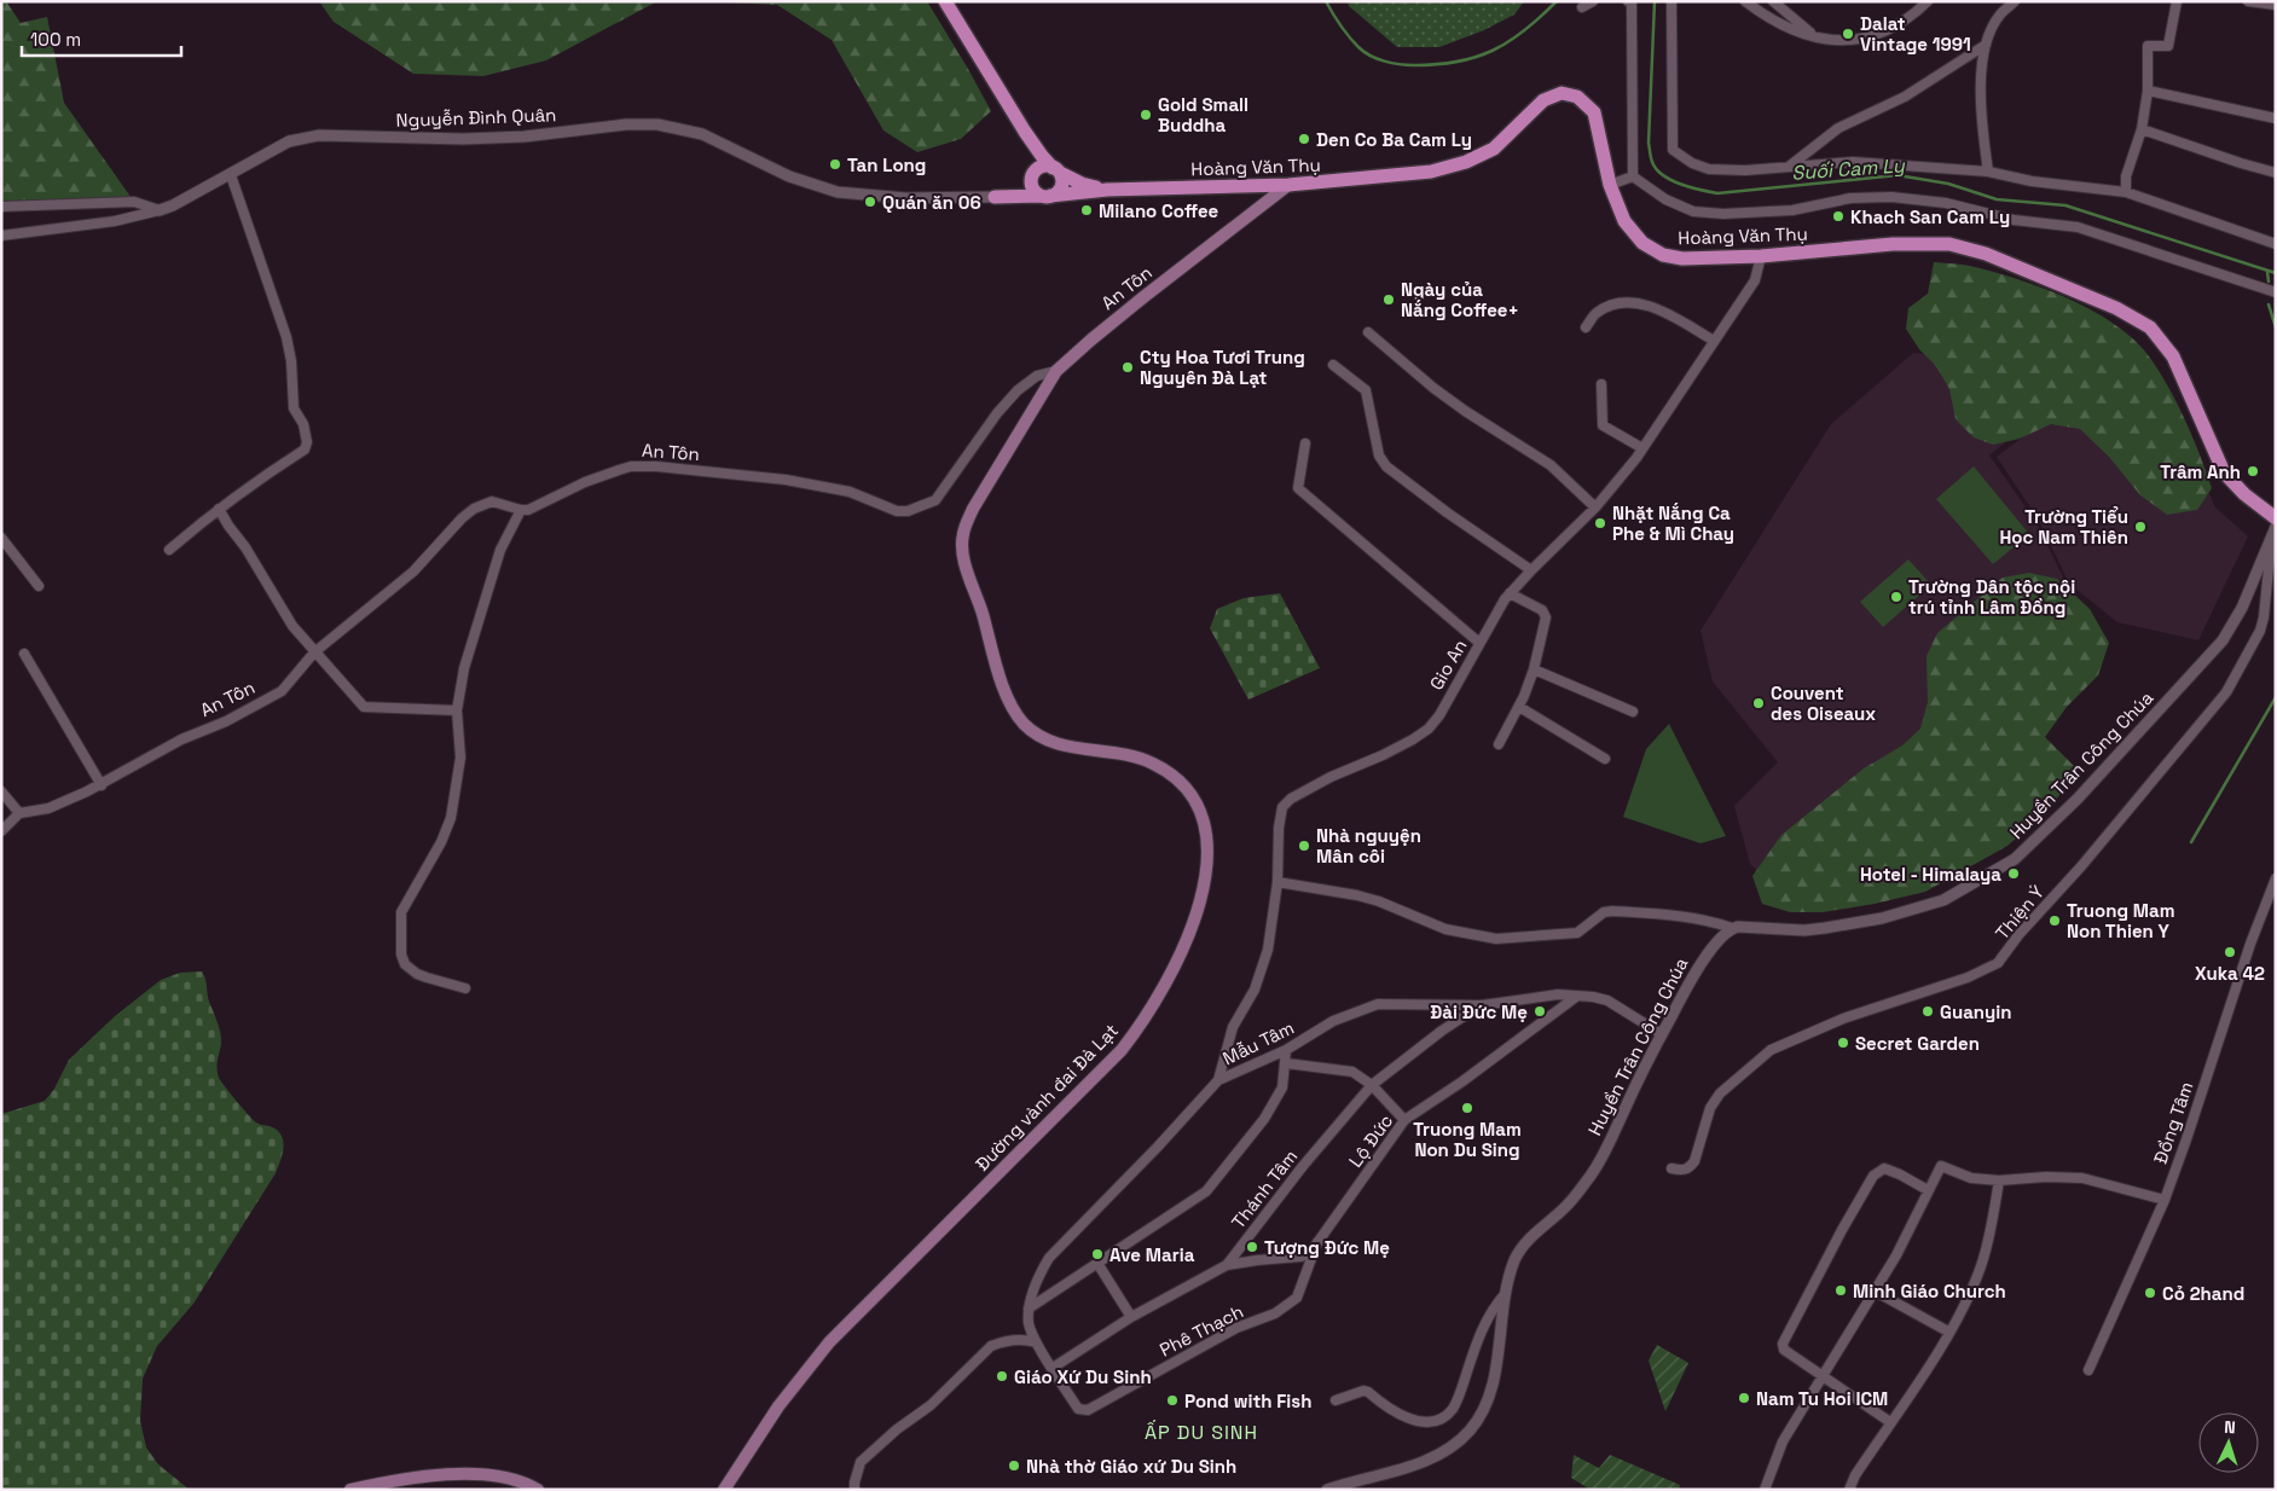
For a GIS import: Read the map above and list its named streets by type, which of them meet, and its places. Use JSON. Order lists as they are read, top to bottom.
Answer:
{
  "streets": {
    "main road": ["Hoàng Văn Thụ", "An Tôn", "Đường vành đai Đà Lạt"],
    "street": [
      "Nguyễn Đình Quân",
      "Gio An",
      "Huyền Trân Công Chúa",
      "Thiện Ý",
      "Mẫu Tâm",
      "Đồng Tâm",
      "Lộ Đức",
      "Thánh Tâm",
      "Phê Thạch"
    ]
  },
  "crossings": [
    ["Nguyễn Đình Quân", "Hoàng Văn Thụ"],
    ["Hoàng Văn Thụ", "An Tôn"],
    ["Hoàng Văn Thụ", "Gio An"],
    ["An Tôn", "Đường vành đai Đà Lạt"],
    ["Gio An", "Mẫu Tâm"],
    ["Huyền Trân Công Chúa", "Thiện Ý"],
    ["Huyền Trân Công Chúa", "Mẫu Tâm"],
    ["Mẫu Tâm", "Lộ Đức"],
    ["Mẫu Tâm", "Thánh Tâm"],
    ["Mẫu Tâm", "Phê Thạch"],
    ["Lộ Đức", "Thánh Tâm"],
    ["Lộ Đức", "Phê Thạch"],
    ["Thánh Tâm", "Phê Thạch"]
  ],
  "districts": ["ẤP DU SINH"],
  "water": ["Suối Cam Ly"],
  "places": [
    "Dalat Vintage 1991",
    "Gold Small Buddha",
    "Den Co Ba Cam Ly",
    "Tan Long",
    "Quán ăn 06",
    "Milano Coffee",
    "Khach San Cam Ly",
    "Ngày của Nắng Coffee+",
    "Cty Hoa Tươi Trung Nguyên Đà Lạt",
    "Trâm Anh",
    "Nhặt Nắng Ca Phe & Mì Chay",
    "Trường Tiểu Học Nam Thiên",
    "Trường Dân tộc nội trú tỉnh Lâm Đồng",
    "Couvent des Oiseaux",
    "Nhà nguyện Mân côi",
    "Hotel - Himalaya",
    "Truong Mam Non Thien Y",
    "Xuka 42",
    "Đài Đức Mẹ",
    "Guanyin",
    "Secret Garden",
    "Truong Mam Non Du Sing",
    "Tượng Đức Mẹ",
    "Ave Maria",
    "Minh Giáo Church",
    "Cỏ 2hand",
    "Giáo Xứ Du Sinh",
    "Nam Tu Hoi ICM",
    "Pond with Fish",
    "Nhà thờ Giáo xứ Du Sinh"
  ],
  "scale_bar": "100 m",
  "north": "top"
}
